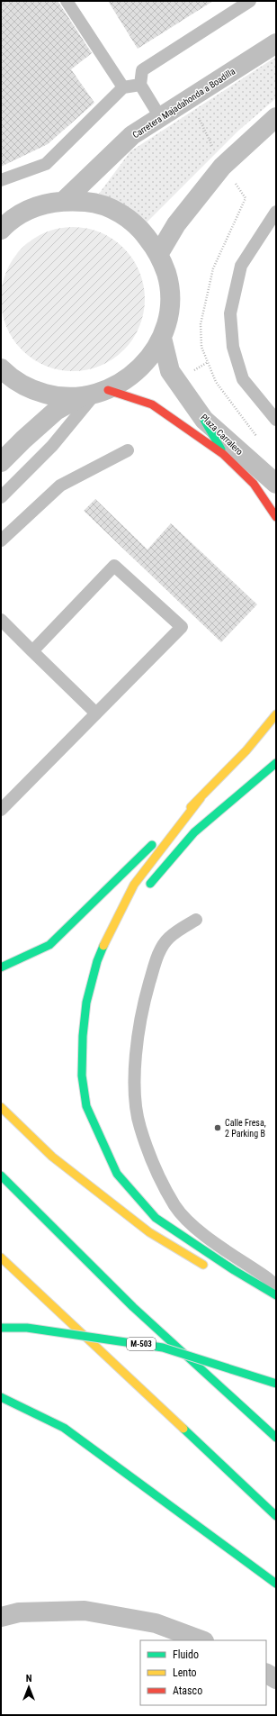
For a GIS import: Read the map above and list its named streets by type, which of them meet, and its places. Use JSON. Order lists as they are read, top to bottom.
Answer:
{
  "streets": {
    "highway": ["M-503"],
    "street": ["Carretera Majadahonda a Boadilla", "Plaza Carralero"]
  },
  "places": ["Calle Fresa, 2 Parking B"],
  "legend": ["Fluido", "Lento", "Atasco"],
  "north": "top"
}
